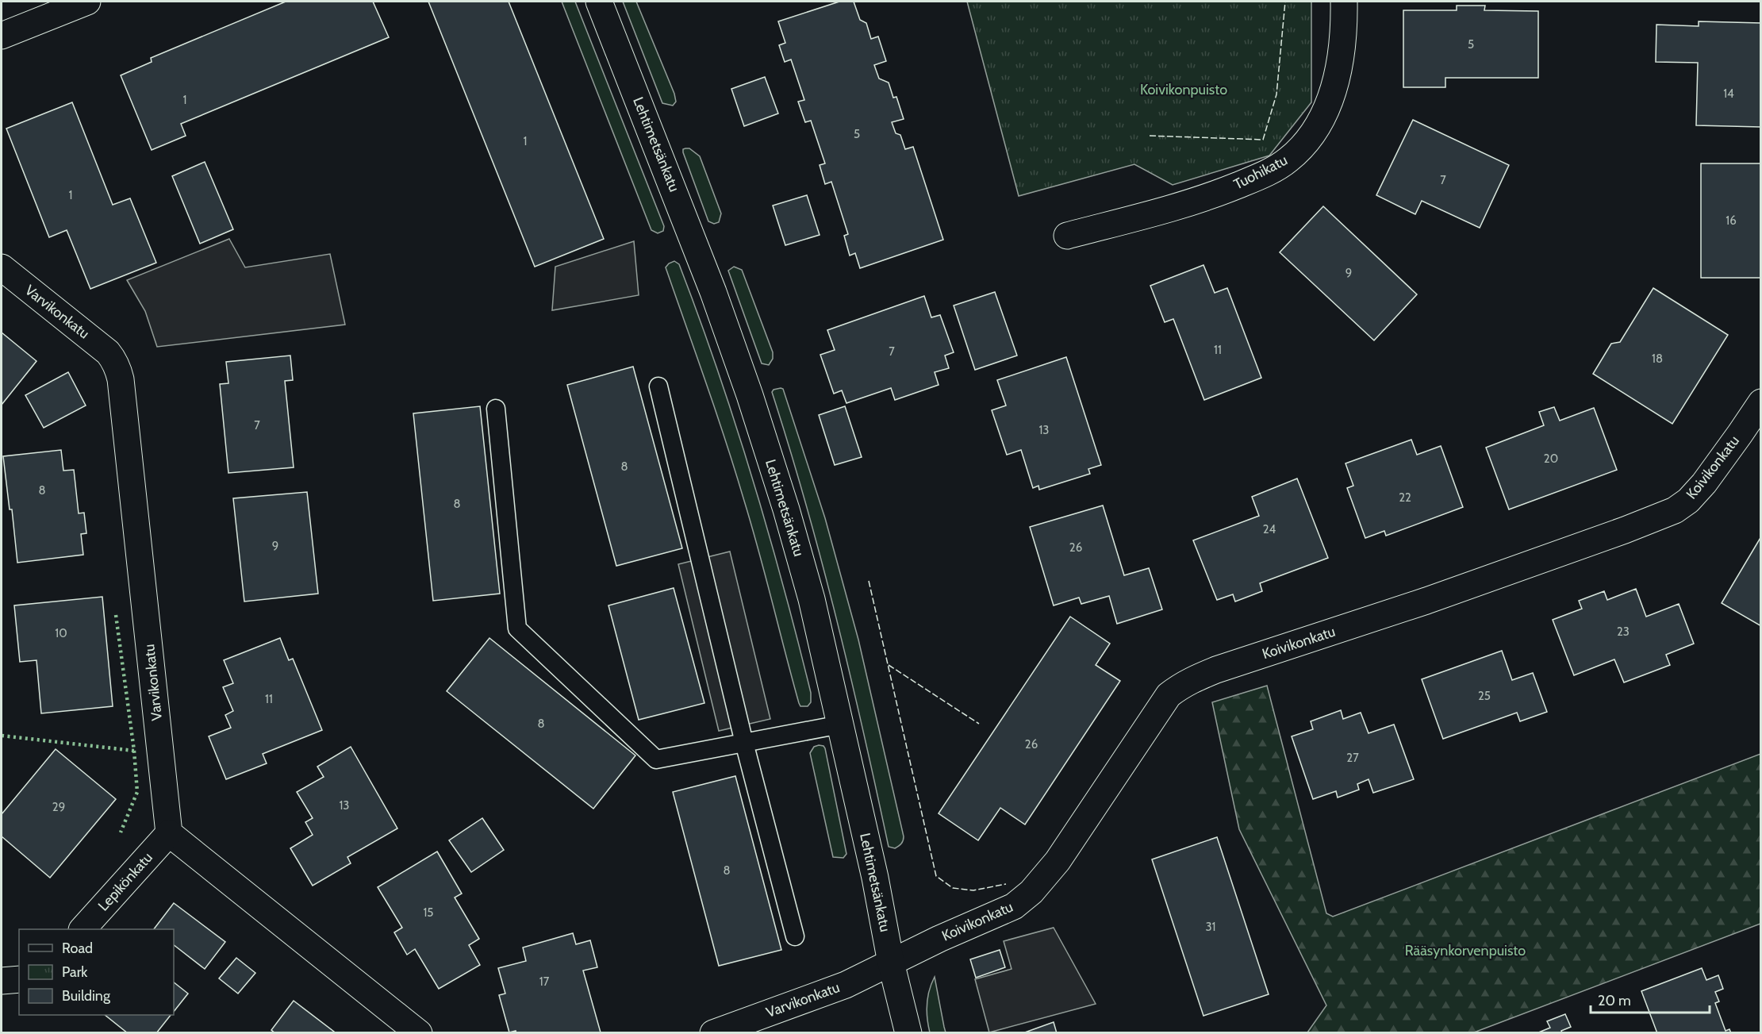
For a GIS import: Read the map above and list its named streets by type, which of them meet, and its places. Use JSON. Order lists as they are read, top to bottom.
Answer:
{
  "streets": {
    "street": [
      "Lehtimetsänkatu",
      "Tuohikatu",
      "Varvikonkatu",
      "Koivikonkatu",
      "Lepikönkatu"
    ]
  },
  "crossings": [
    ["Lehtimetsänkatu", "Varvikonkatu"],
    ["Lehtimetsänkatu", "Koivikonkatu"],
    ["Varvikonkatu", "Koivikonkatu"],
    ["Varvikonkatu", "Lepikönkatu"]
  ],
  "parks": ["Koivikonpuisto", "Rääsynkorvenpuisto"],
  "house_numbers": [
    "5",
    "14",
    "1",
    "5",
    "1",
    "7",
    "1",
    "16",
    "9",
    "11",
    "7",
    "18",
    "7",
    "13",
    "20",
    "8",
    "8",
    "22",
    "8",
    "24",
    "9",
    "26",
    "23",
    "10",
    "25",
    "11",
    "8",
    "26",
    "27",
    "13",
    "29",
    "8",
    "15",
    "31",
    "17"
  ],
  "legend": ["Road", "Park", "Building"],
  "scale_bar": "20 m"
}
